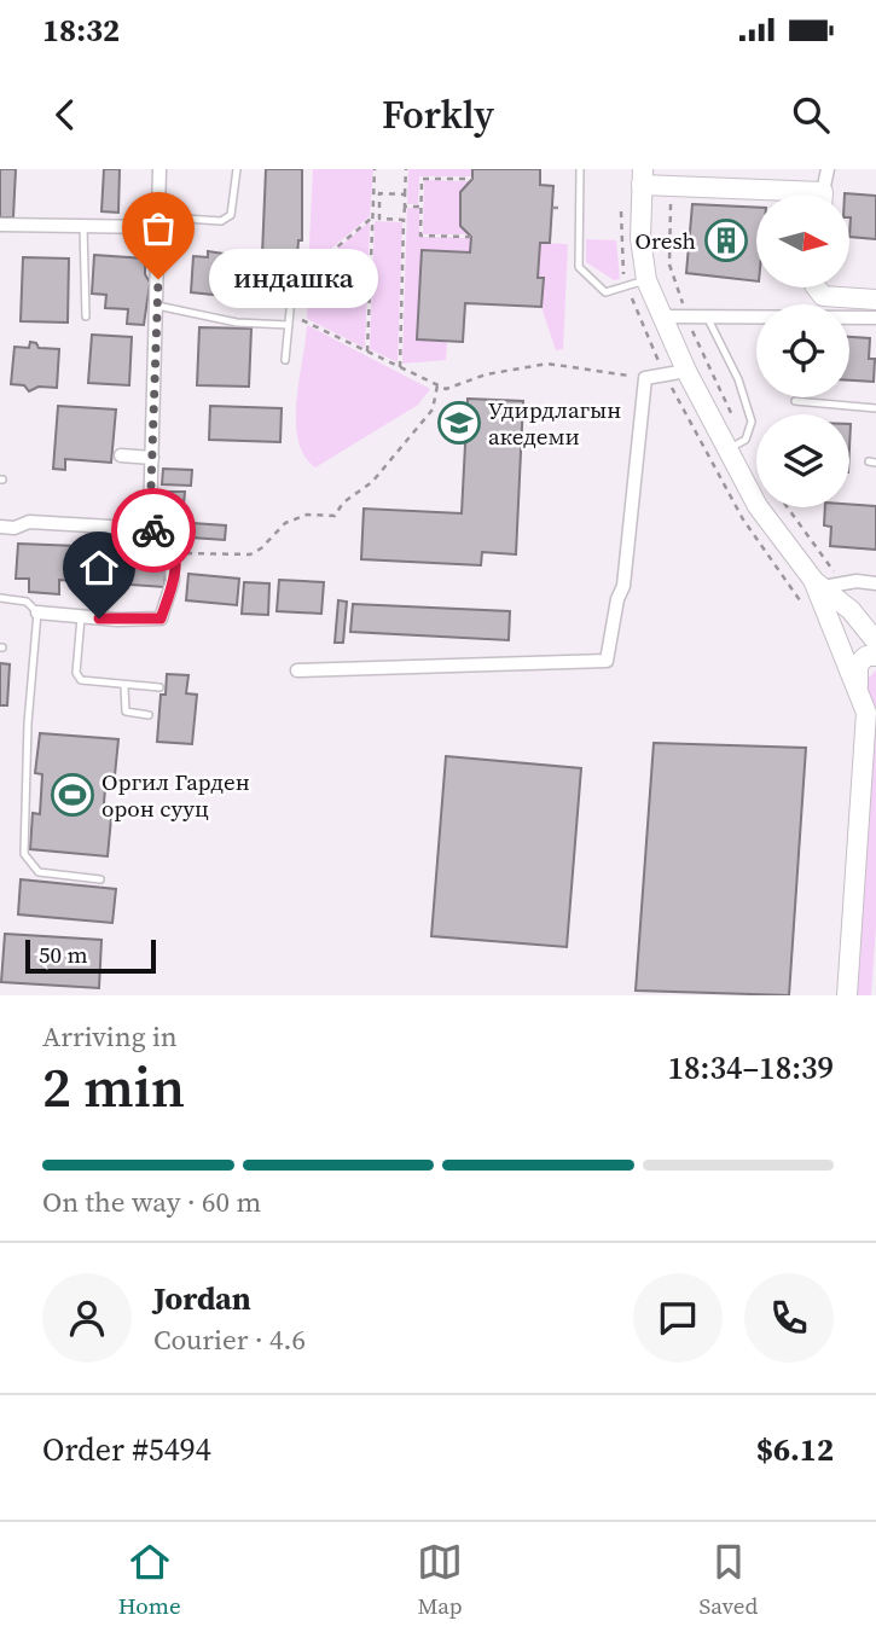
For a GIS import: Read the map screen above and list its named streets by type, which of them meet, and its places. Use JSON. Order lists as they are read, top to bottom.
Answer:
{
  "places": {
    "building": ["Oresh"],
    "other": ["индашка"],
    "school or university": ["Удирдлагын акедеми"],
    "sports": ["Оргил Гарден орон сууц"]
  },
  "scale_bar": "50 m",
  "north": "right",
  "page": {
    "status": "18:32",
    "header": "Forkly",
    "bubble": "индашка",
    "scale": "50 m",
    "heading": ["2 min", "Arriving in", "18:34–18:39"],
    "panel": [
      "Jordan",
      "Courier · 4.6",
      "Order #5494",
      "$6.12"
    ],
    "bar": "On the way · 60 m",
    "tabs": ["Home", "Map", "Saved"]
  }
}
